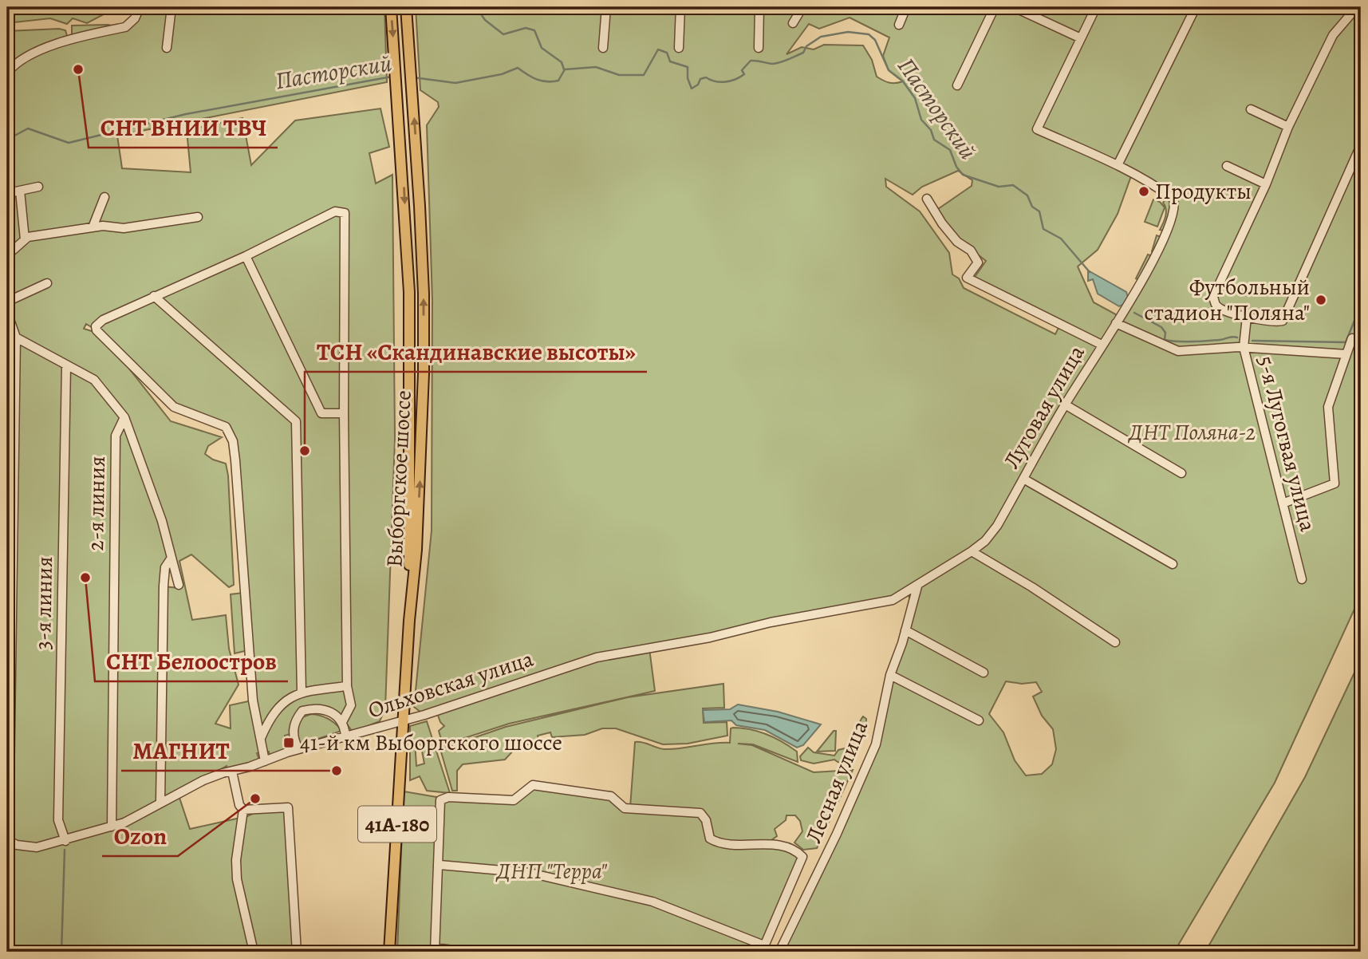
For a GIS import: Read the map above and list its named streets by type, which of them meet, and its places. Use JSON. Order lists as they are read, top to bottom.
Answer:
{
  "streets": {
    "main road": ["Выборгское шоссе", "41А-180"],
    "street": [
      "Луговая улица",
      "5-я Лугогвая улица",
      "2-я линия",
      "3-я линия",
      "Ольховская улица",
      "Лесная улица"
    ]
  },
  "crossings": [
    ["Луговая улица", "Ольховская улица"],
    ["Луговая улица", "Лесная улица"],
    ["Выборгское шоссе", "Ольховская улица"],
    ["2-я линия", "Ольховская улица"],
    ["3-я линия", "Ольховская улица"],
    ["Ольховская улица", "Лесная улица"]
  ],
  "water": ["Пасторский"],
  "parks": ["ДНТ Поляна-2", "ДНП \"Терра\""],
  "places": {
    "other": [
      "СНТ ВНИИ ТВЧ",
      "Продукты",
      "Футбольный стадион \"Поляна\"",
      "ТСН «Скандинавские высоты»",
      "СНТ Белоостров",
      "МАГНИТ",
      "Ozon"
    ],
    "transit": ["41-й км Выборгского шоссе"]
  }
}
